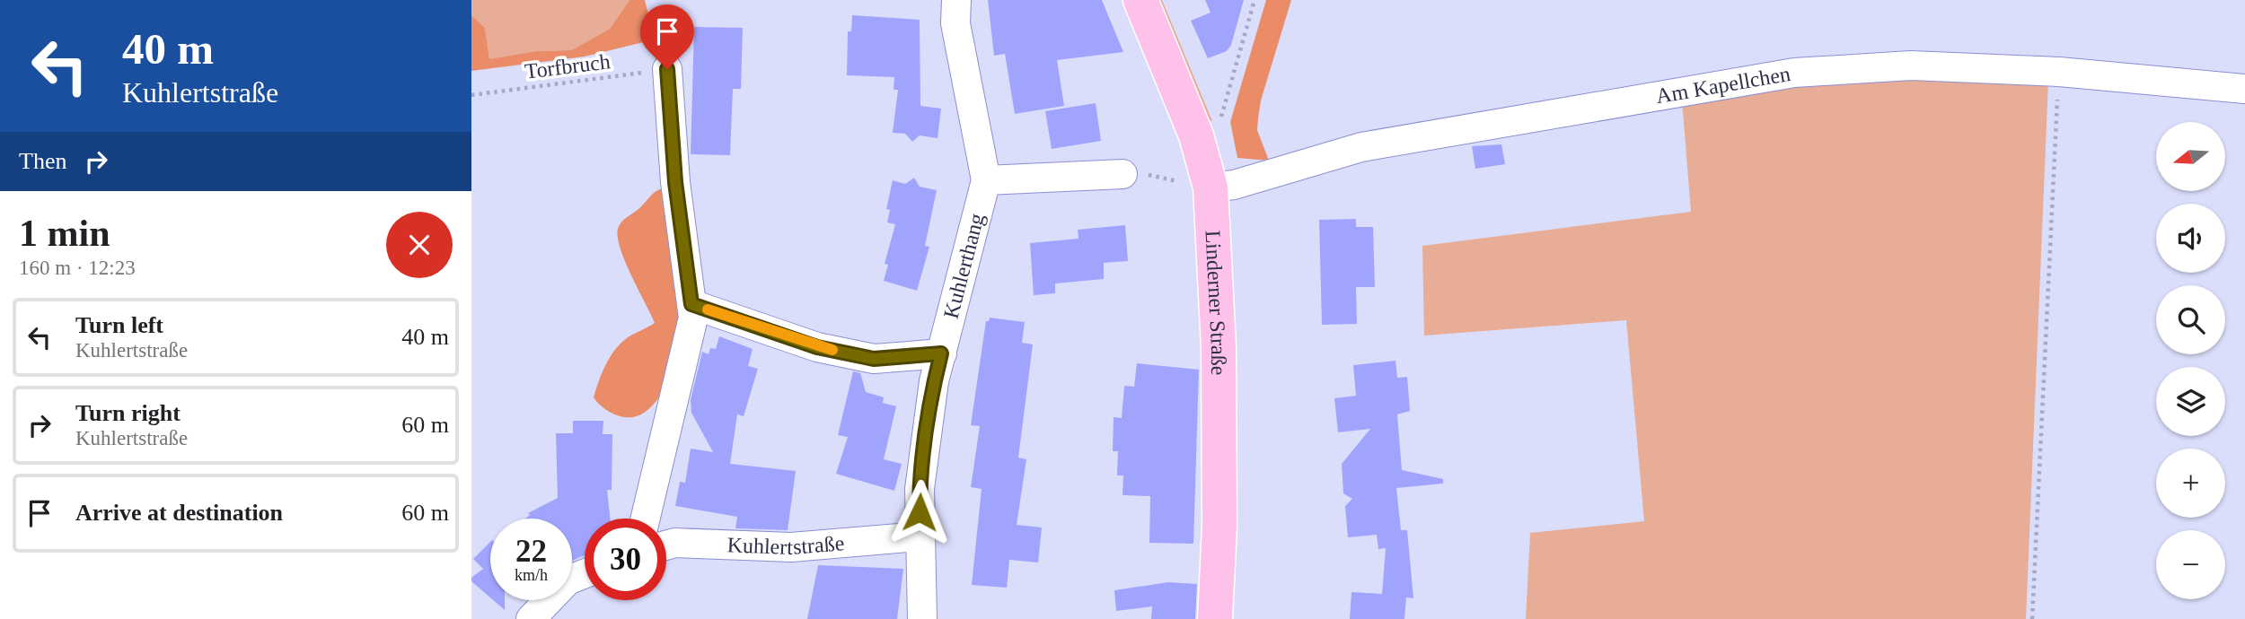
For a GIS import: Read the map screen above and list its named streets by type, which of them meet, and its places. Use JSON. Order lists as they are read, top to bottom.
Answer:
{
  "streets": {
    "main road": ["Linderner Straße"],
    "street": ["Am Kapellchen", "Kuhlerthang", "Kuhlertstraße"],
    "path": ["Torfbruch"]
  },
  "crossings": [
    ["Am Kapellchen", "Linderner Straße"],
    ["Kuhlerthang", "Kuhlertstraße"]
  ],
  "north": "left",
  "page": {
    "turn": ["40 m", "Kuhlertstraße"],
    "map_buttons": ["+", "−"],
    "then": "Then",
    "heading": ["1 min", "160 m · 12:23"],
    "list": [
      {
        "name": "Turn left",
        "note": "Kuhlertstraße",
        "value": "40 m"
      },
      {
        "name": "Turn right",
        "note": "Kuhlertstraße",
        "value": "60 m"
      },
      {
        "name": "Arrive at destination",
        "value": "60 m"
      }
    ],
    "speed": "22 km/h",
    "limit": "30"
  }
}
